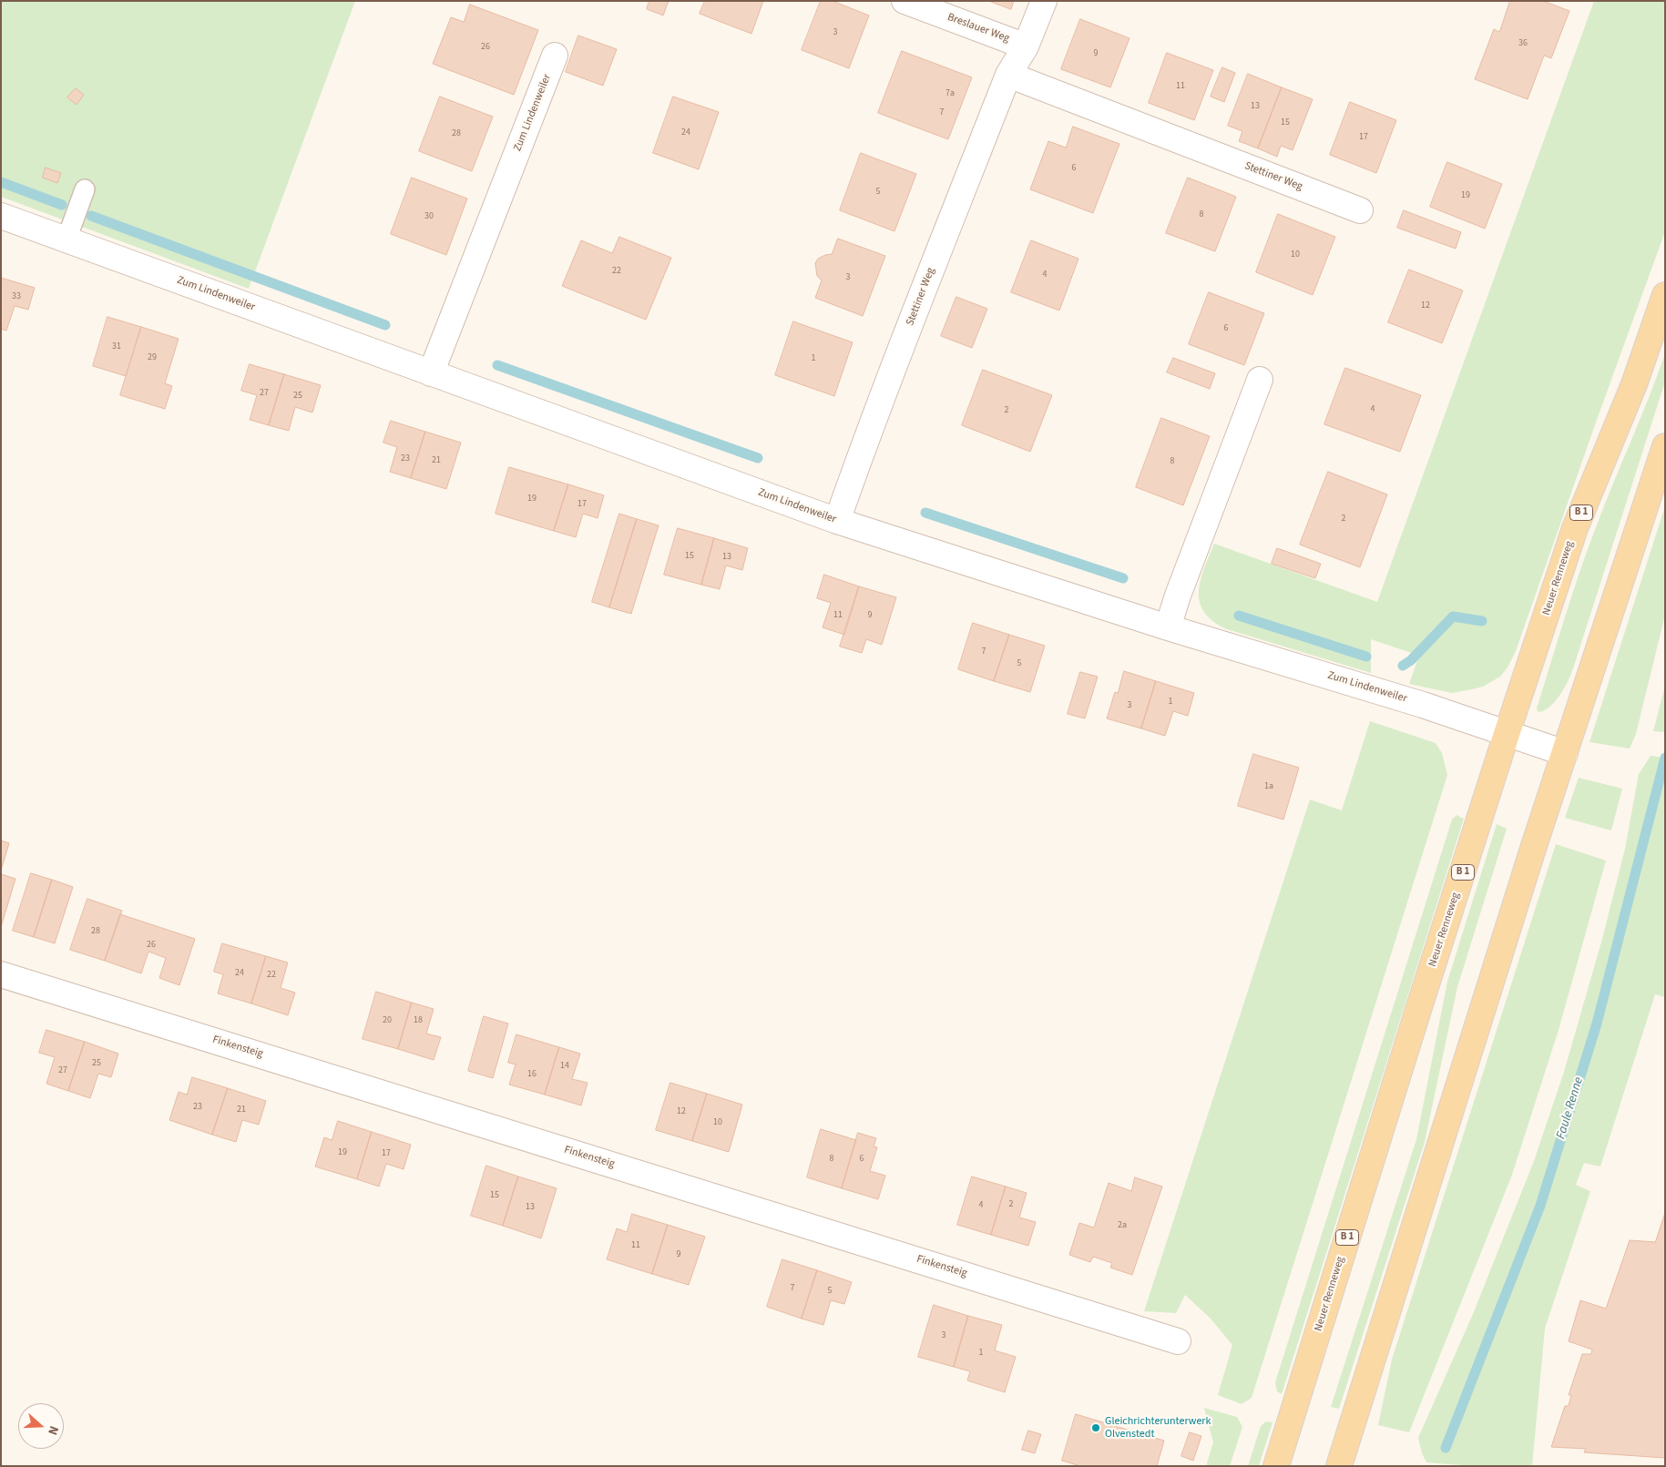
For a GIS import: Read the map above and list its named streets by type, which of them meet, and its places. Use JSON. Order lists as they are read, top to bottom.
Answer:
{
  "streets": {
    "main road": ["B 1", "Neuer Renneweg"],
    "street": [
      "Breslauer Weg",
      "Zum Lindenweiler",
      "Stettiner Weg",
      "Finkensteig"
    ]
  },
  "crossings": [
    ["Breslauer Weg", "Stettiner Weg"],
    ["Zum Lindenweiler", "Stettiner Weg"],
    ["Zum Lindenweiler", "Neuer Renneweg"]
  ],
  "water": ["Faule Renne"],
  "places": ["Gleichrichterunterwerk Olvenstedt"],
  "house_numbers": [
    "3",
    "36",
    "26",
    "9",
    "11",
    "7a",
    "13",
    "7",
    "15",
    "24",
    "28",
    "17",
    "6",
    "5",
    "19",
    "8",
    "30",
    "10",
    "22",
    "4",
    "3",
    "33",
    "12",
    "6",
    "31",
    "29",
    "1",
    "27",
    "25",
    "4",
    "2",
    "23",
    "21",
    "8",
    "19",
    "17",
    "2",
    "15",
    "13",
    "11",
    "9",
    "7",
    "5",
    "1",
    "3",
    "1a",
    "28",
    "26",
    "24",
    "22",
    "20",
    "18",
    "25",
    "14",
    "27",
    "16",
    "23",
    "21",
    "12",
    "10",
    "19",
    "17",
    "8",
    "6",
    "15",
    "2",
    "4",
    "13",
    "2a",
    "11",
    "9",
    "7",
    "5",
    "3",
    "1"
  ],
  "north": "right"
}
